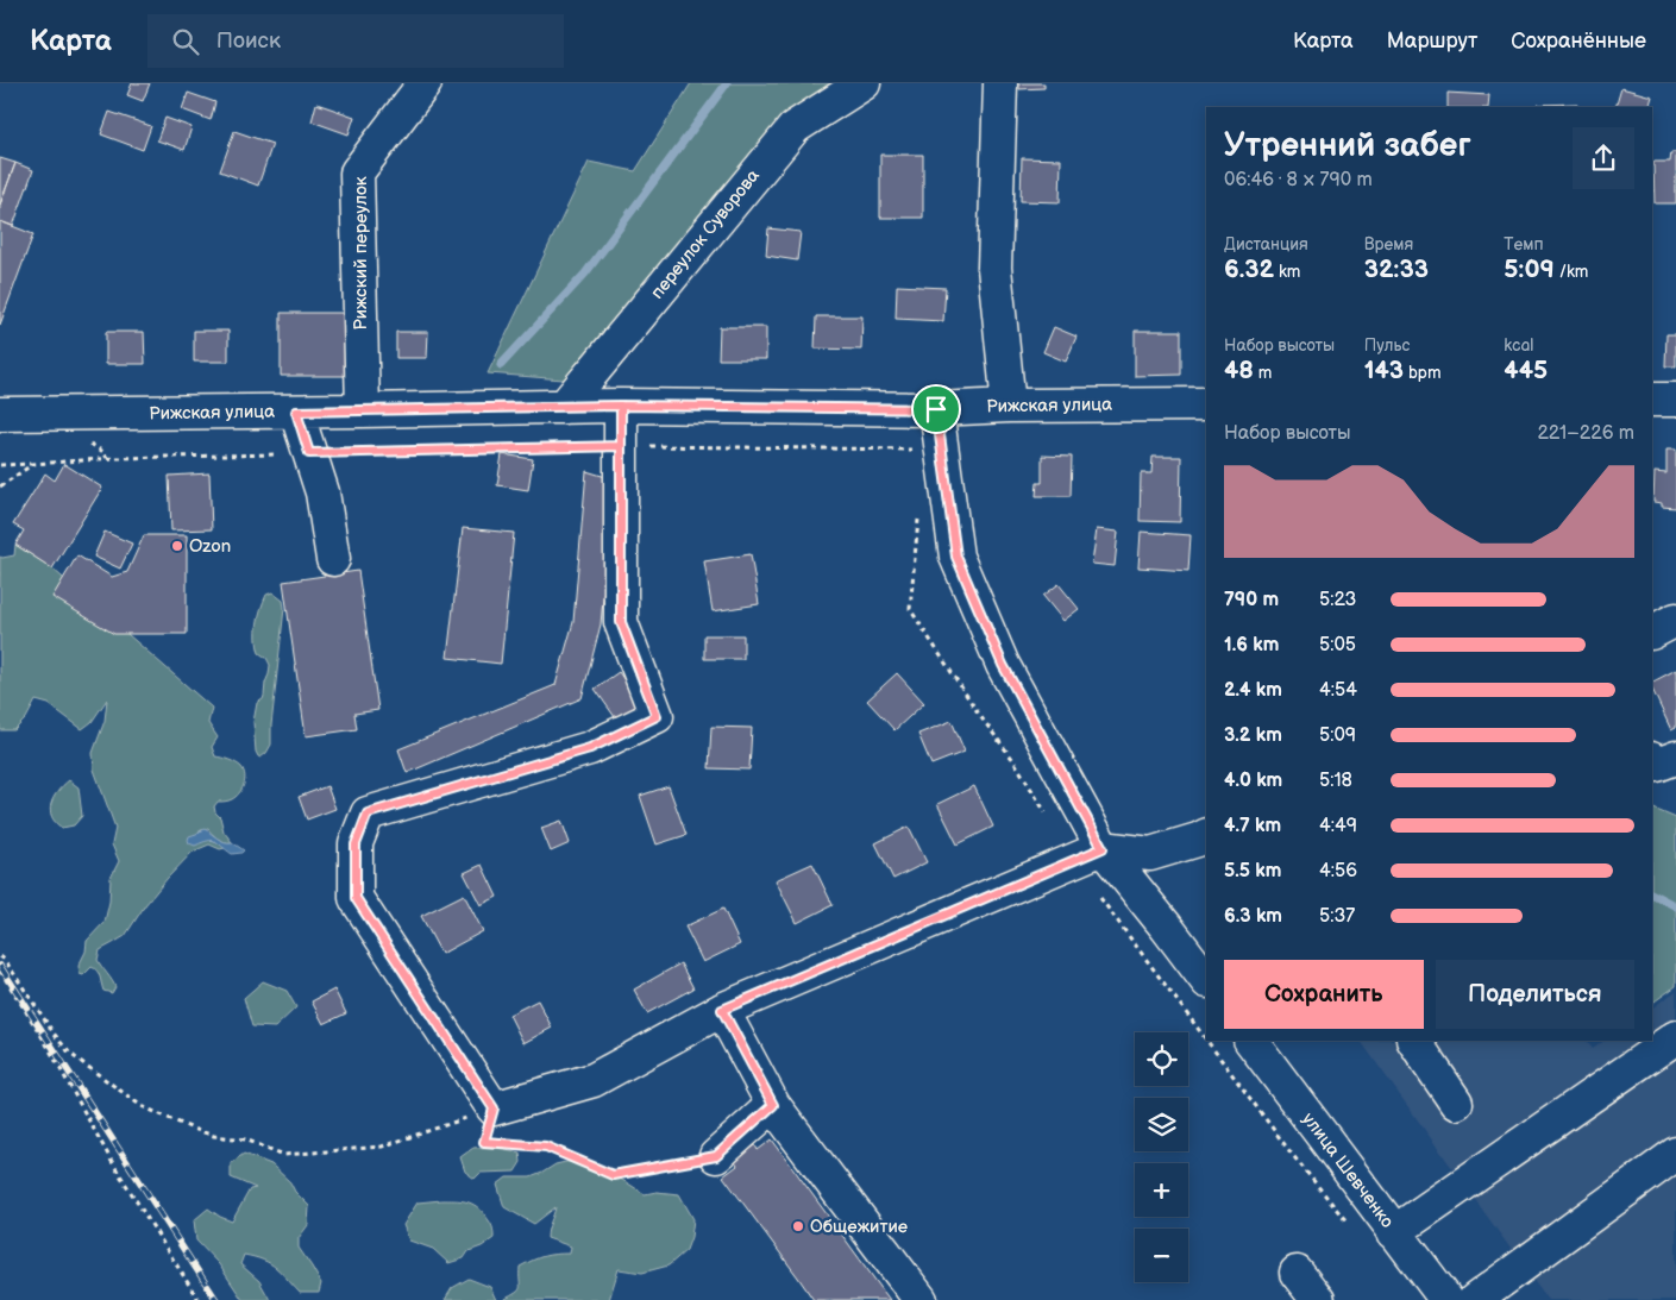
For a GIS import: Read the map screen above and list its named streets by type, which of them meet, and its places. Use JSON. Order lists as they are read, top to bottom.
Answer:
{
  "streets": {
    "street": [
      "переулок Суворова",
      "Рижский переулок",
      "Рижская улица",
      "улица Шевченко"
    ]
  },
  "crossings": [
    ["переулок Суворова", "Рижская улица"],
    ["Рижский переулок", "Рижская улица"]
  ],
  "places": ["Ozon", "Общежитие"],
  "page": {
    "header": "Карта",
    "search": "Поиск",
    "nav": ["Карта", "Маршрут", "Сохранённые"],
    "heading": ["Утренний забег", "06:46 · 8 × 790 m"],
    "stats": [
      ["Дистанция", "6.32 km"],
      ["Время", "32:33"],
      ["Темп", "5:09 /km"],
      ["Набор высоты", "48 m"],
      ["Пульс", "143 bpm"],
      ["kcal", "445"]
    ],
    "chart": ["Набор высоты", "221–226 m"],
    "list": [
      {
        "name": "790 m",
        "note": "5:23"
      },
      {
        "name": "1.6 km",
        "note": "5:05"
      },
      {
        "name": "2.4 km",
        "note": "4:54"
      },
      {
        "name": "3.2 km",
        "note": "5:09"
      },
      {
        "name": "4.0 km",
        "note": "5:18"
      },
      {
        "name": "4.7 km",
        "note": "4:49"
      },
      {
        "name": "5.5 km",
        "note": "4:56"
      },
      {
        "name": "6.3 km",
        "note": "5:37"
      }
    ],
    "buttons": ["Сохранить", "Поделиться"],
    "map_buttons": ["+", "−"]
  }
}
